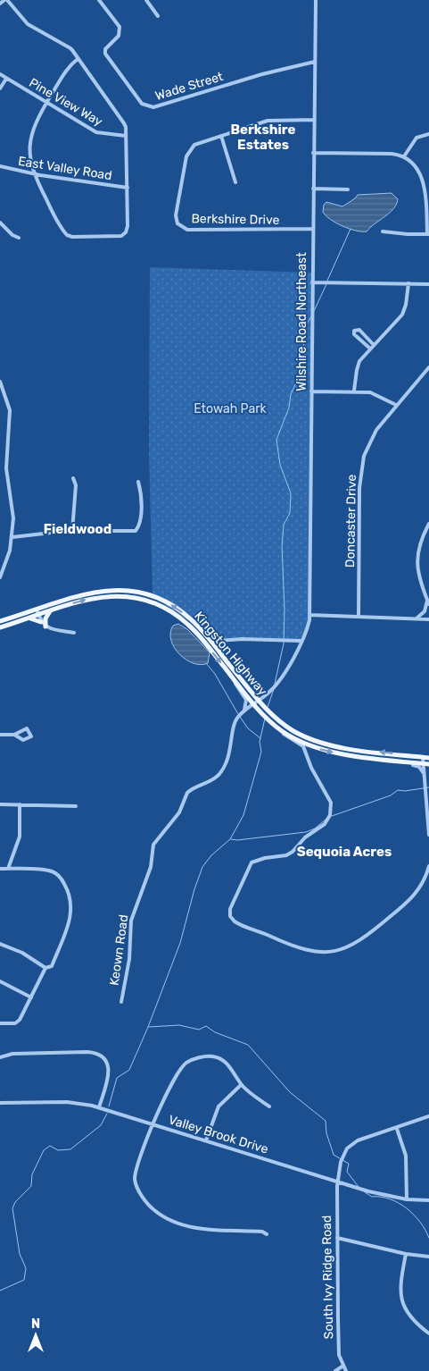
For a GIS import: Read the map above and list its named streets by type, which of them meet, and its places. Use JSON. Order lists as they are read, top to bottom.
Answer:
{
  "streets": {
    "main road": ["Kingston Highway"],
    "street": [
      "Wade Street",
      "Pine View Way",
      "East Valley Road",
      "Berkshire Drive",
      "Wilshire Road Northeast",
      "Doncaster Drive",
      "Keown Road",
      "Valley Brook Drive",
      "South Ivy Ridge Road"
    ]
  },
  "crossings": [
    ["Wade Street", "Wilshire Road Northeast"],
    ["Berkshire Drive", "Wilshire Road Northeast"],
    ["Wilshire Road Northeast", "Kingston Highway"],
    ["Wilshire Road Northeast", "Keown Road"],
    ["Kingston Highway", "Keown Road"],
    ["Valley Brook Drive", "South Ivy Ridge Road"]
  ],
  "districts": ["Berkshire Estates", "Fieldwood", "Sequoia Acres"],
  "parks": ["Etowah Park"],
  "north": "top"
}
